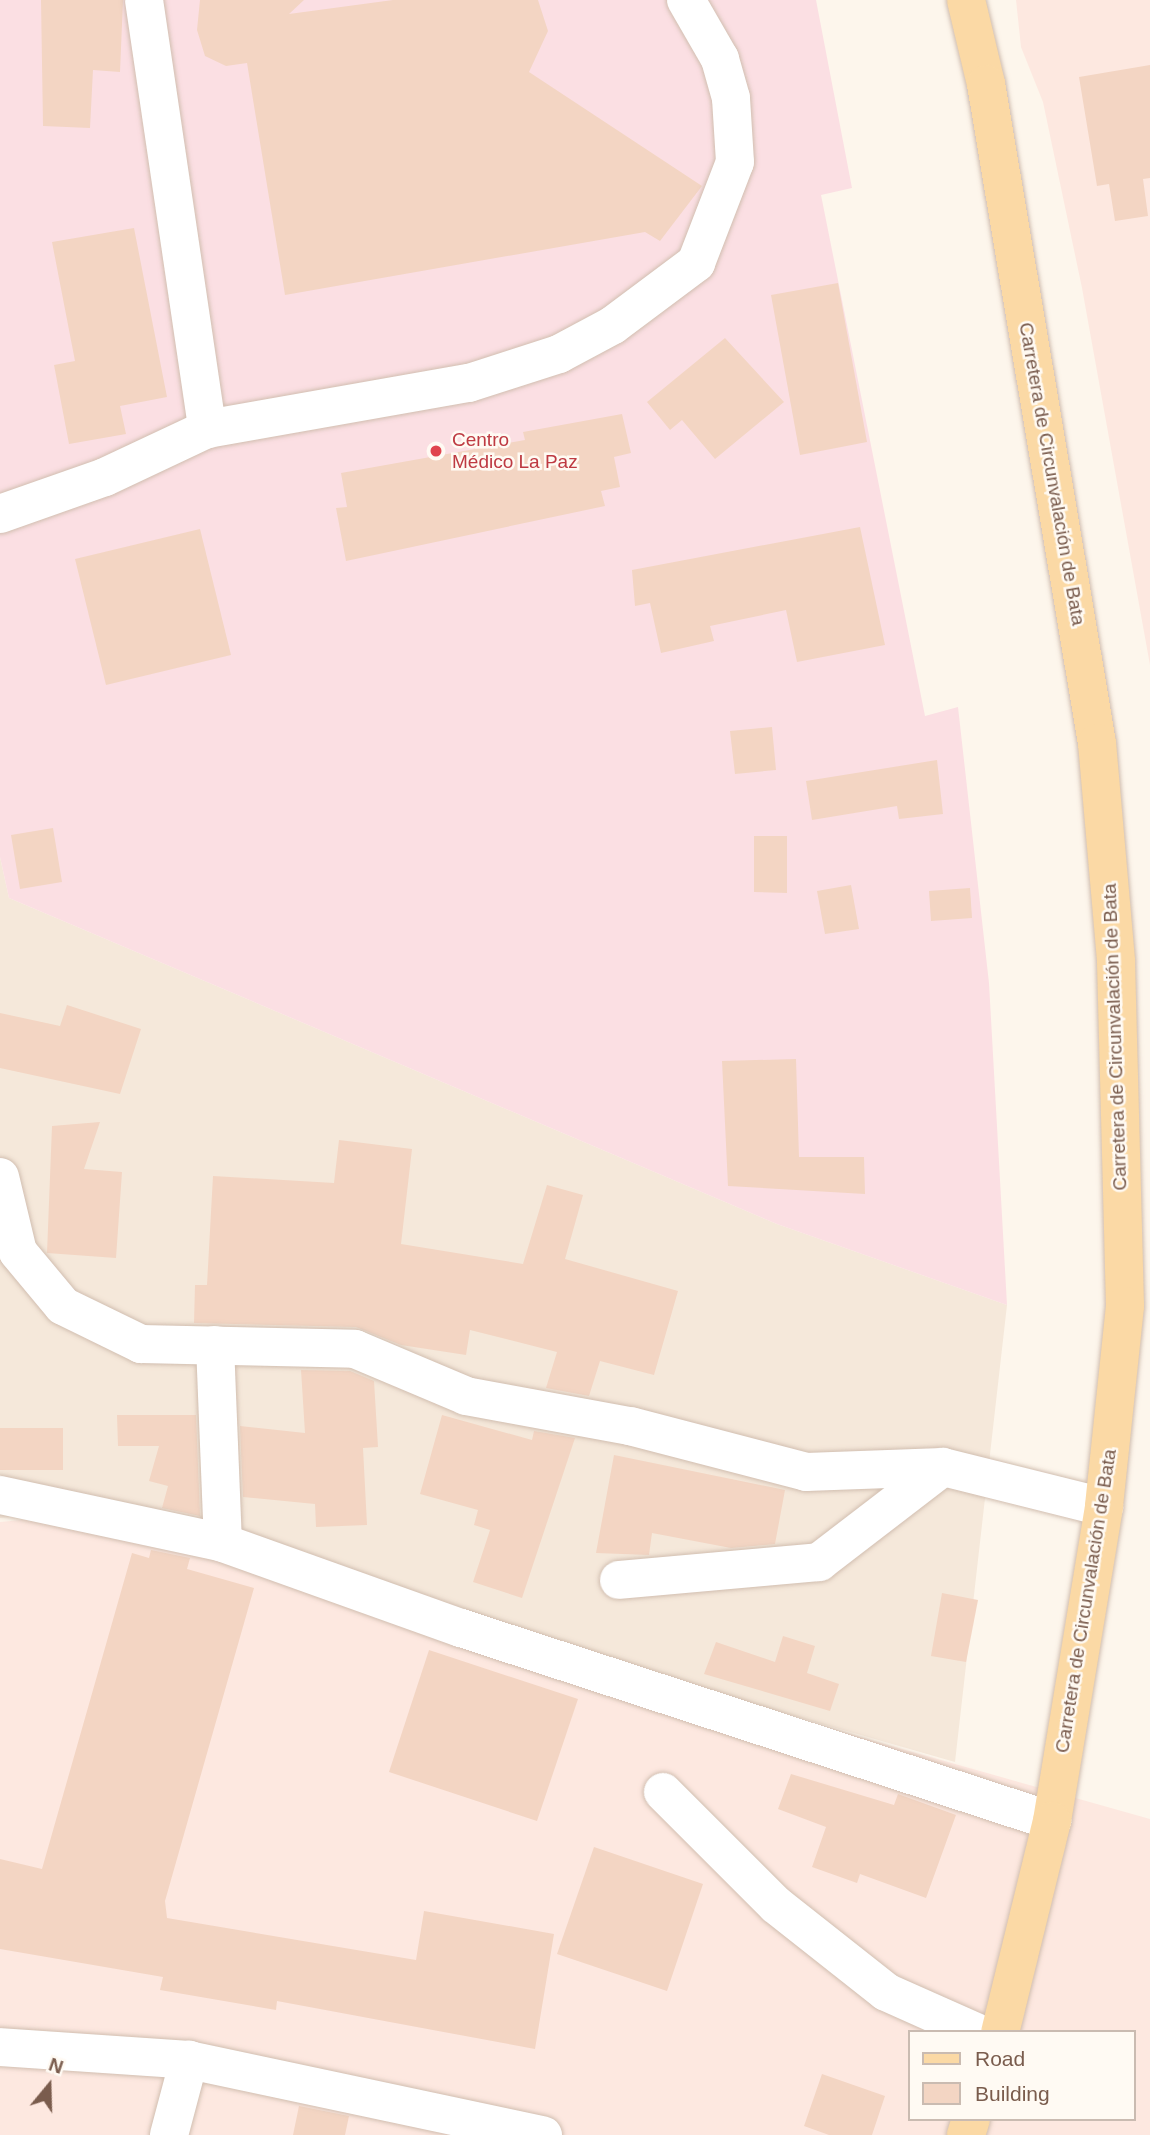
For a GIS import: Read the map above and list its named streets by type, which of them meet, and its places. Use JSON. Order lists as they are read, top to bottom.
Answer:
{
  "streets": {
    "main road": ["Carretera de Circunvalación de Bata"]
  },
  "places": ["Centro Médico La Paz"],
  "legend": ["Road", "Building"],
  "north": "top"
}
